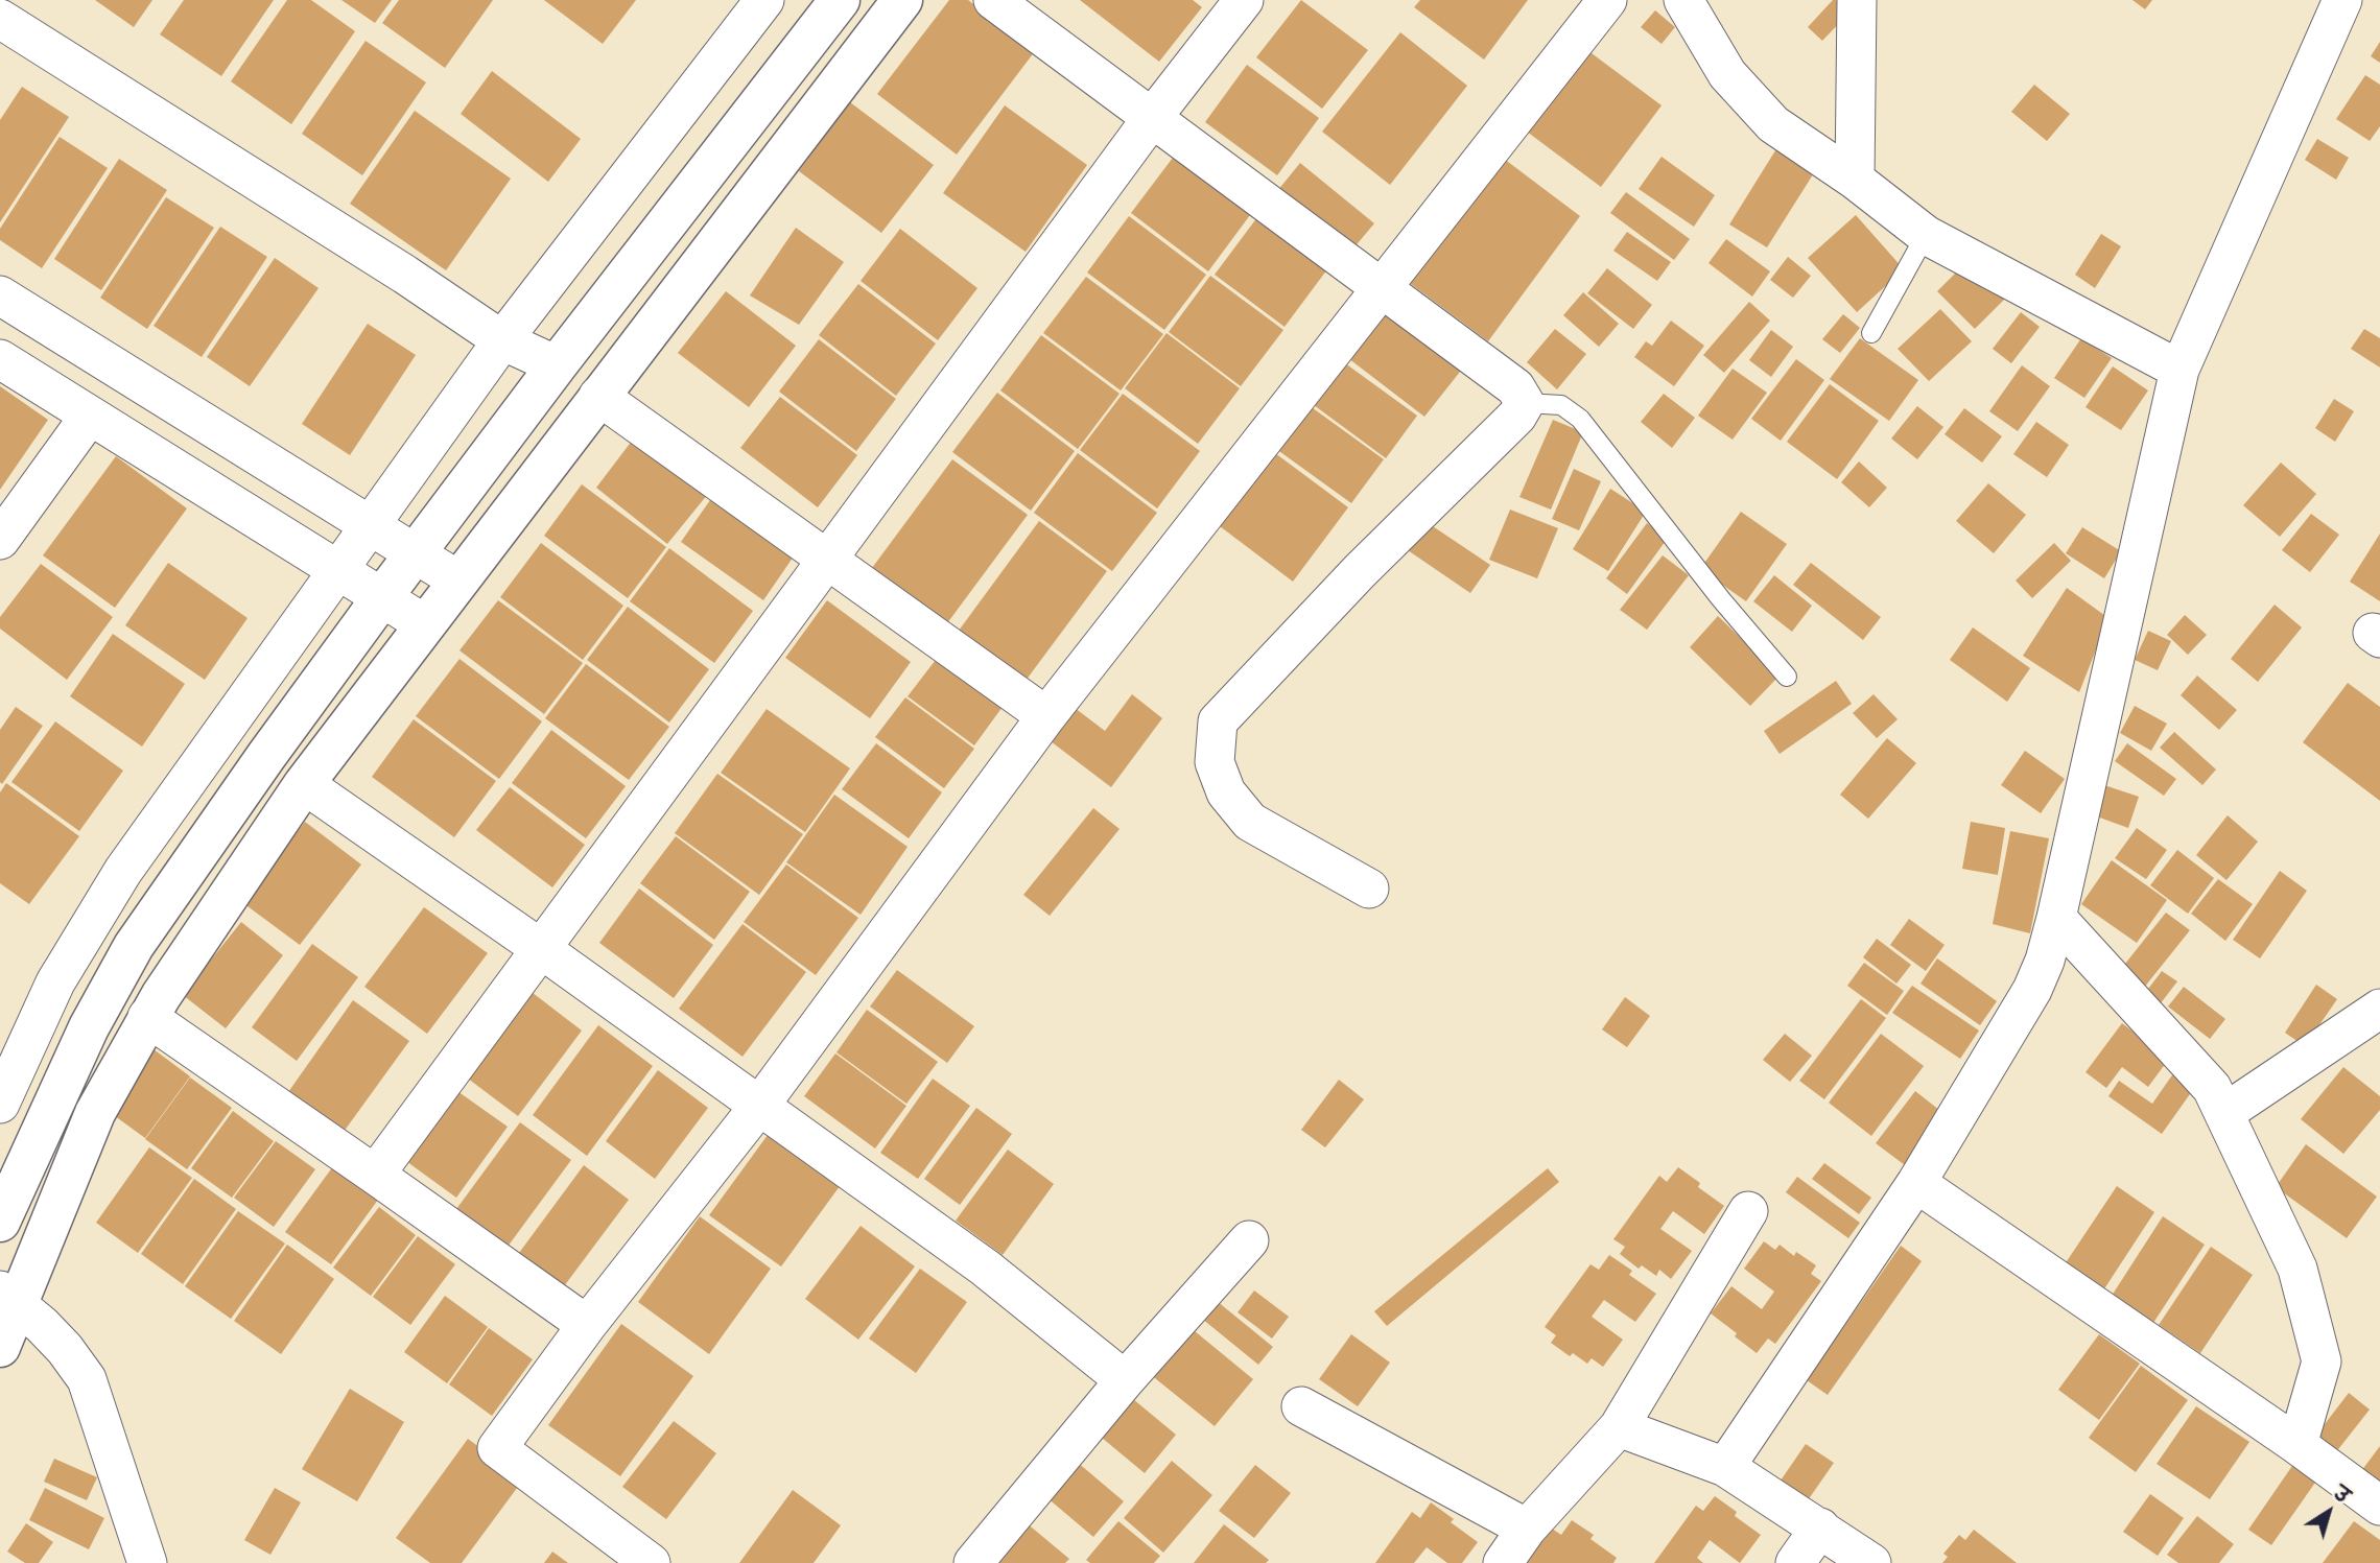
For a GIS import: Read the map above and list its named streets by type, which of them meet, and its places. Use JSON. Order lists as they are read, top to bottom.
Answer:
{
  "north": "top right"
}
